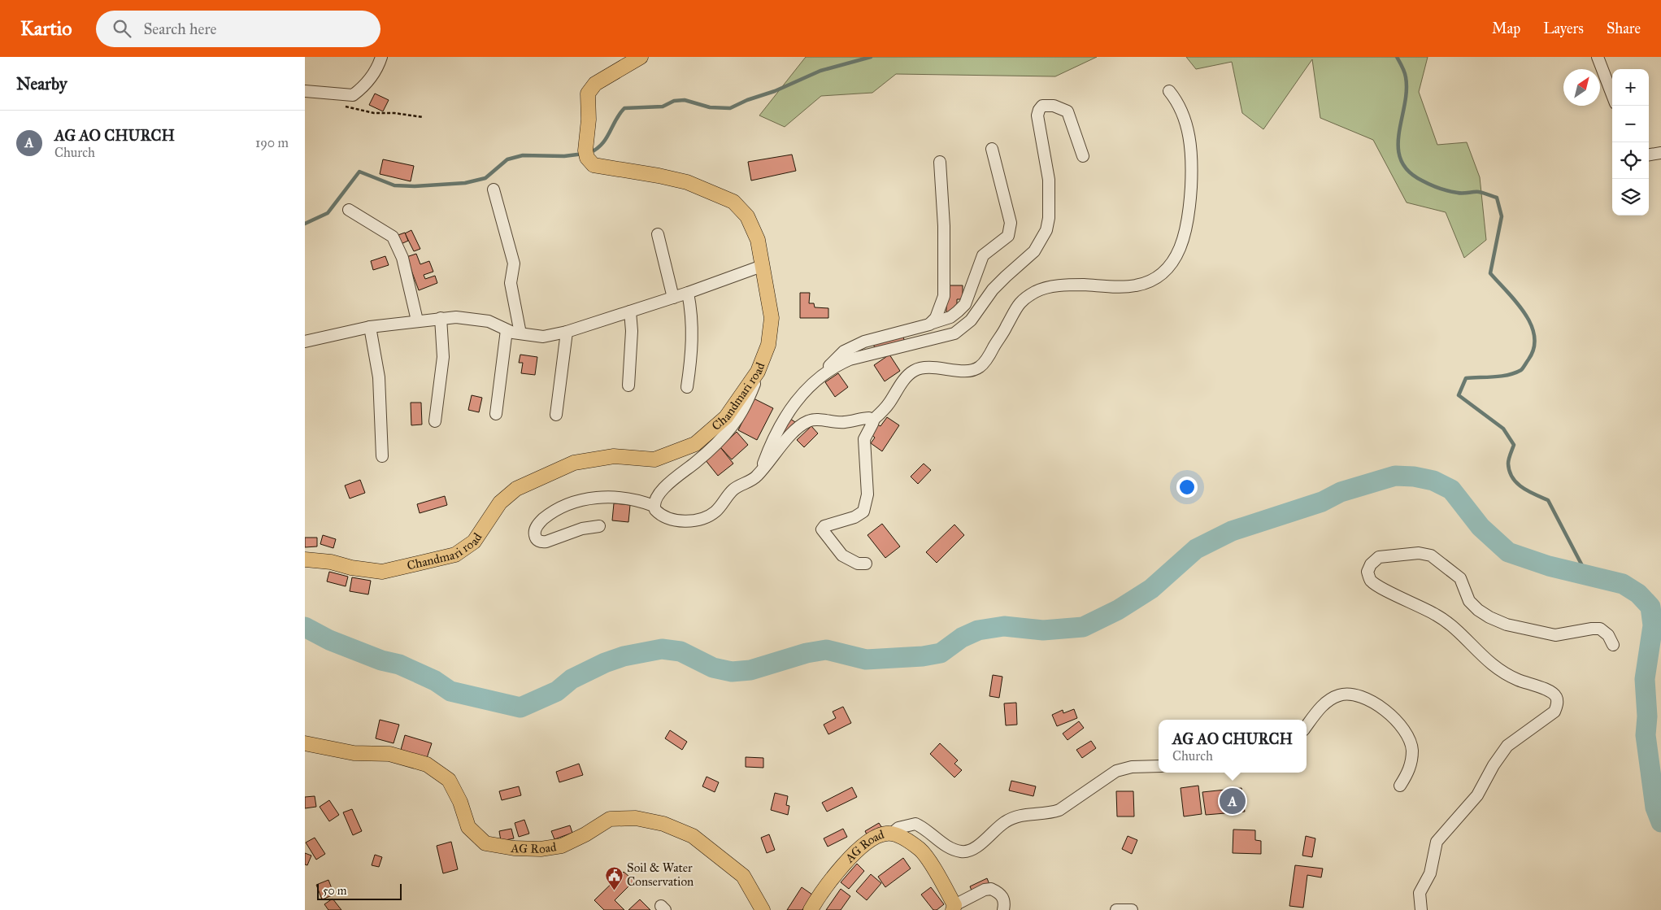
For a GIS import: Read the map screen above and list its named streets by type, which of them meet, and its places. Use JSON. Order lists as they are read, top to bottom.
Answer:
{
  "streets": {
    "main road": ["Chandmari road", "AG Road"]
  },
  "places": {
    "public building": ["Soil & Water Conservation"]
  },
  "scale_bar": "50 m",
  "north": "top right",
  "page": {
    "header": "Kartio",
    "search": "Search here",
    "nav": ["Map", "Layers", "Share"],
    "heading": "Nearby",
    "map_buttons": ["+", "−"],
    "list": [
      {
        "mark": "A",
        "name": "AG AO CHURCH",
        "note": "Church",
        "value": "190 m"
      }
    ],
    "popup": ["AG AO CHURCH", "Church"],
    "pins": "A",
    "scale": "50 m"
  }
}
